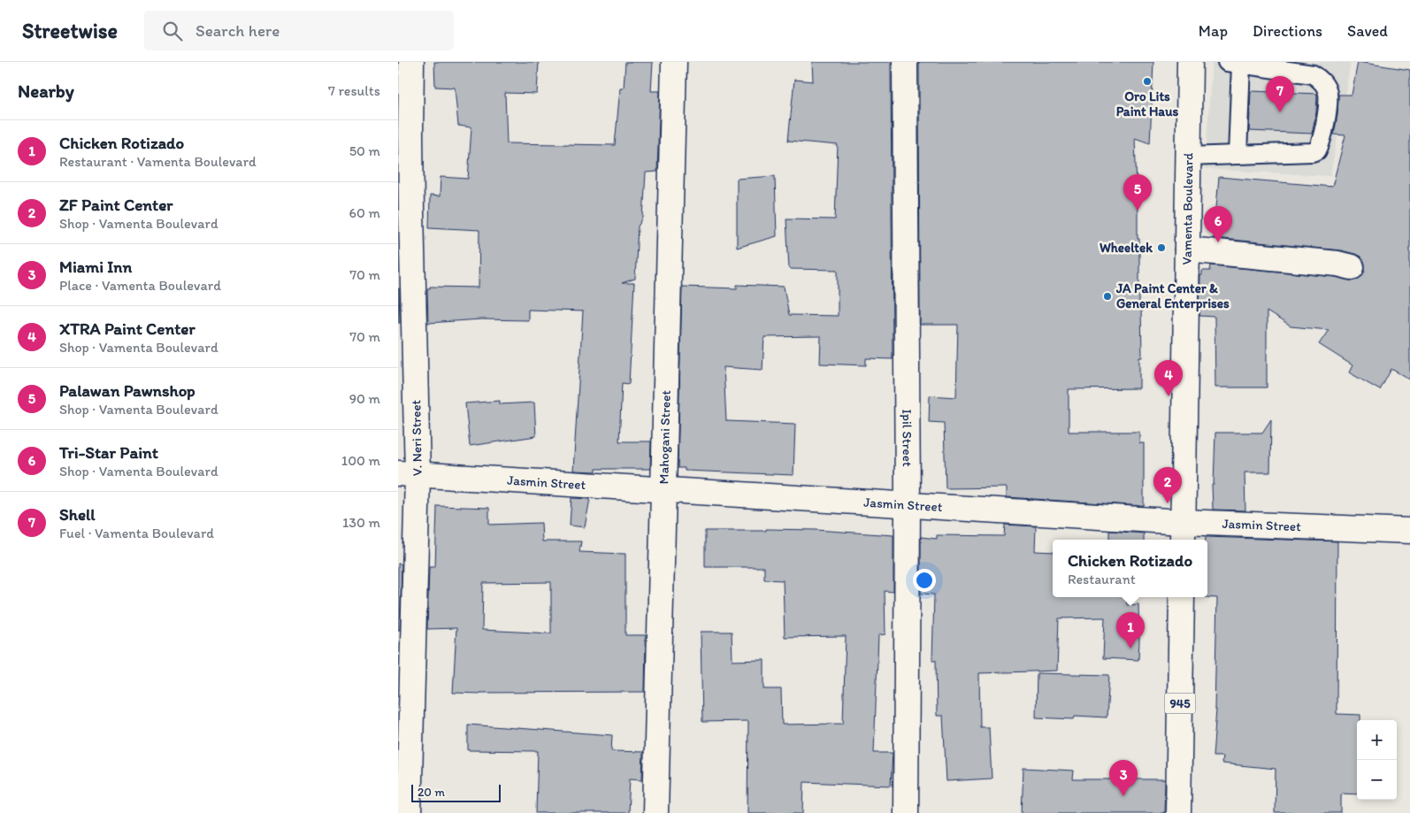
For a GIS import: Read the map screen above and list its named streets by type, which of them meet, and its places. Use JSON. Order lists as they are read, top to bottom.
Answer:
{
  "streets": {
    "street": [
      "Vamenta Boulevard",
      "Mahogani Street",
      "Ipil Street",
      "V. Neri Street",
      "Jasmin Street",
      "945"
    ]
  },
  "crossings": [
    ["Vamenta Boulevard", "Jasmin Street"],
    ["Mahogani Street", "Jasmin Street"],
    ["Ipil Street", "Jasmin Street"],
    ["V. Neri Street", "Jasmin Street"]
  ],
  "places": ["Oro Lits Paint Haus", "Wheeltek", "JA Paint Center & General Enterprises"],
  "scale_bar": "20 m",
  "page": {
    "header": "Streetwise",
    "search": "Search here",
    "nav": ["Map", "Directions", "Saved"],
    "heading": ["Nearby", "7 results"],
    "pins": [
      "7",
      "5",
      "6",
      "4",
      "2",
      "1",
      "3"
    ],
    "list": [
      {
        "mark": "1",
        "name": "Chicken Rotizado",
        "note": "Restaurant · Vamenta Boulevard",
        "value": "50 m"
      },
      {
        "mark": "2",
        "name": "ZF Paint Center",
        "note": "Shop · Vamenta Boulevard",
        "value": "60 m"
      },
      {
        "mark": "3",
        "name": "Miami Inn",
        "note": "Place · Vamenta Boulevard",
        "value": "70 m"
      },
      {
        "mark": "4",
        "name": "XTRA Paint Center",
        "note": "Shop · Vamenta Boulevard",
        "value": "70 m"
      },
      {
        "mark": "5",
        "name": "Palawan Pawnshop",
        "note": "Shop · Vamenta Boulevard",
        "value": "90 m"
      },
      {
        "mark": "6",
        "name": "Tri-Star Paint",
        "note": "Shop · Vamenta Boulevard",
        "value": "100 m"
      },
      {
        "mark": "7",
        "name": "Shell",
        "note": "Fuel · Vamenta Boulevard",
        "value": "130 m"
      }
    ],
    "popup": ["Chicken Rotizado", "Restaurant"],
    "map_buttons": ["+", "−"],
    "scale": "20 m"
  }
}
